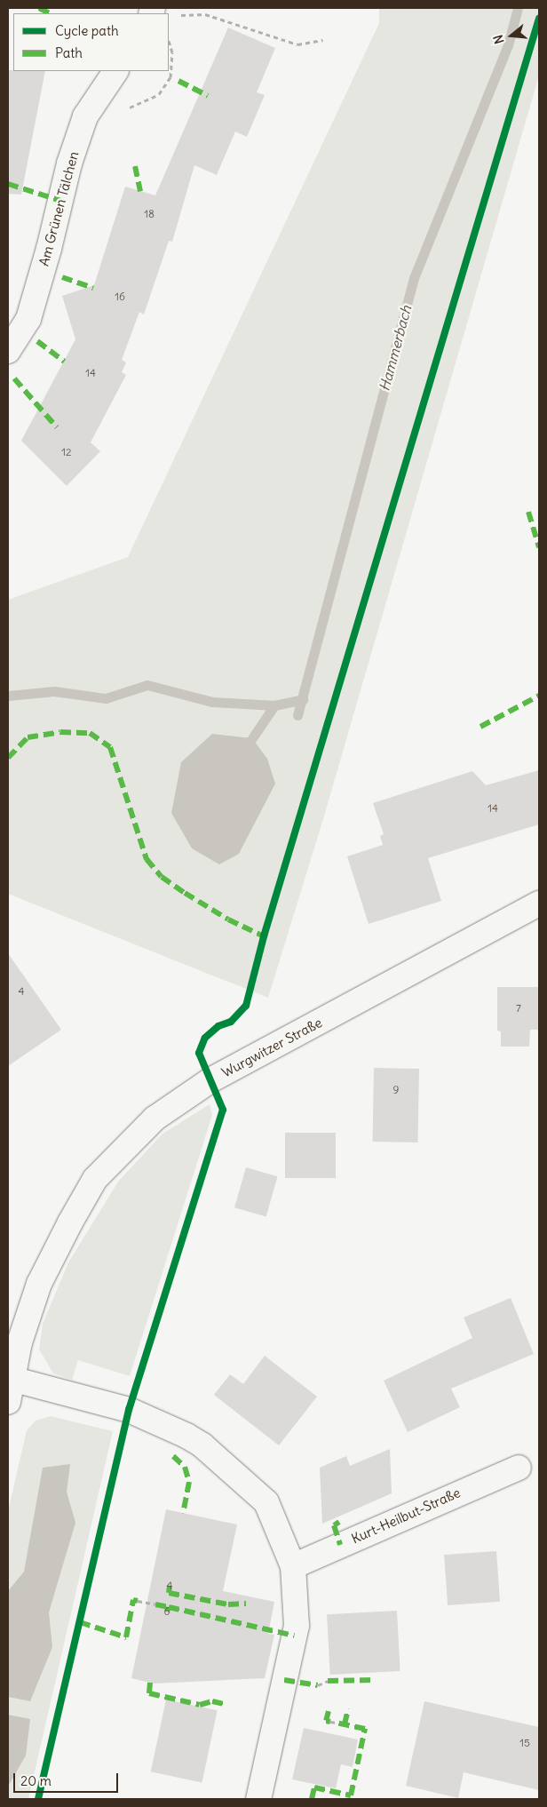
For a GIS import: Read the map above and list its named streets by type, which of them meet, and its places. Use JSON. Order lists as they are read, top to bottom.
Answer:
{
  "streets": {
    "street": ["Am Grünen Tälchen", "Wurgwitzer Straße", "Kurt-Heilbut-Straße"]
  },
  "water": ["Hammerbach"],
  "house_numbers": [
    "18",
    "16",
    "14",
    "12",
    "14",
    "4",
    "7",
    "9",
    "4",
    "6",
    "15"
  ],
  "legend": ["Cycle path", "Path"],
  "scale_bar": "20 m",
  "north": "left"
}
